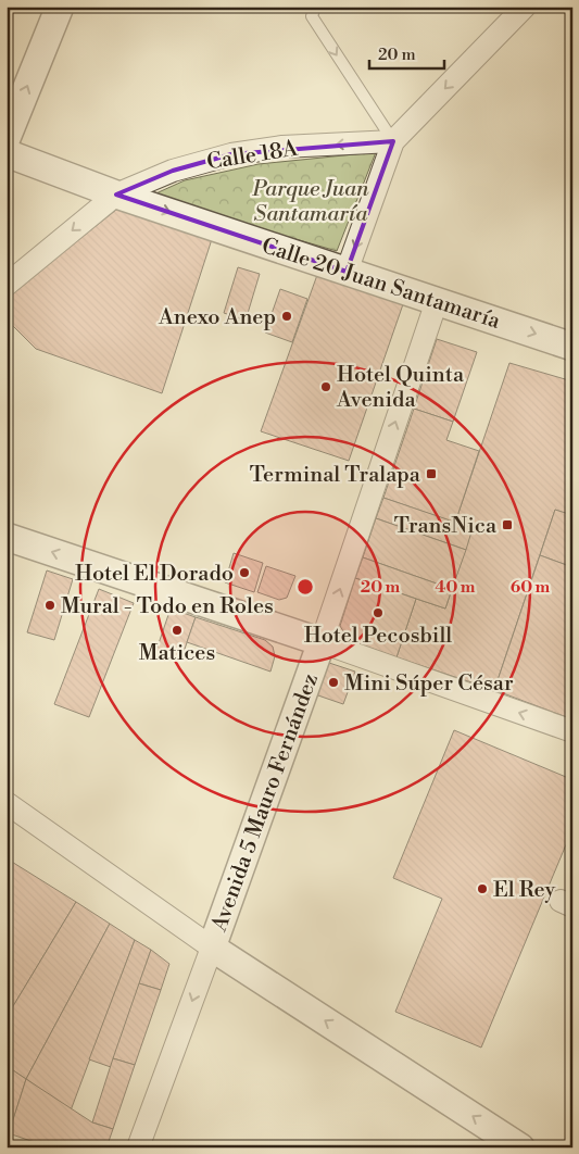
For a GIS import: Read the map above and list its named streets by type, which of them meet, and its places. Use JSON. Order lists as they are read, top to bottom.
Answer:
{
  "streets": {
    "street": ["Calle 18A", "Calle 20 Juan Santamaría", "Avenida 5 Mauro Fernández"]
  },
  "crossings": [
    ["Calle 18A", "Calle 20 Juan Santamaría"],
    ["Calle 20 Juan Santamaría", "Avenida 5 Mauro Fernández"]
  ],
  "one_way": ["Calle 18A", "Calle 20 Juan Santamaría"],
  "parks": ["Parque Juan Santamaría"],
  "places": {
    "other": [
      "Anexo Anep",
      "Hotel Quinta Avenida",
      "Hotel El Dorado",
      "Mural - Todo en Roles",
      "Hotel Pecosbill",
      "Matices",
      "Mini Súper César",
      "El Rey"
    ],
    "transit": ["Terminal Tralapa", "TransNica"]
  },
  "scale_bar": "20 m",
  "rings": ["20 m", "40 m", "60 m"]
}
